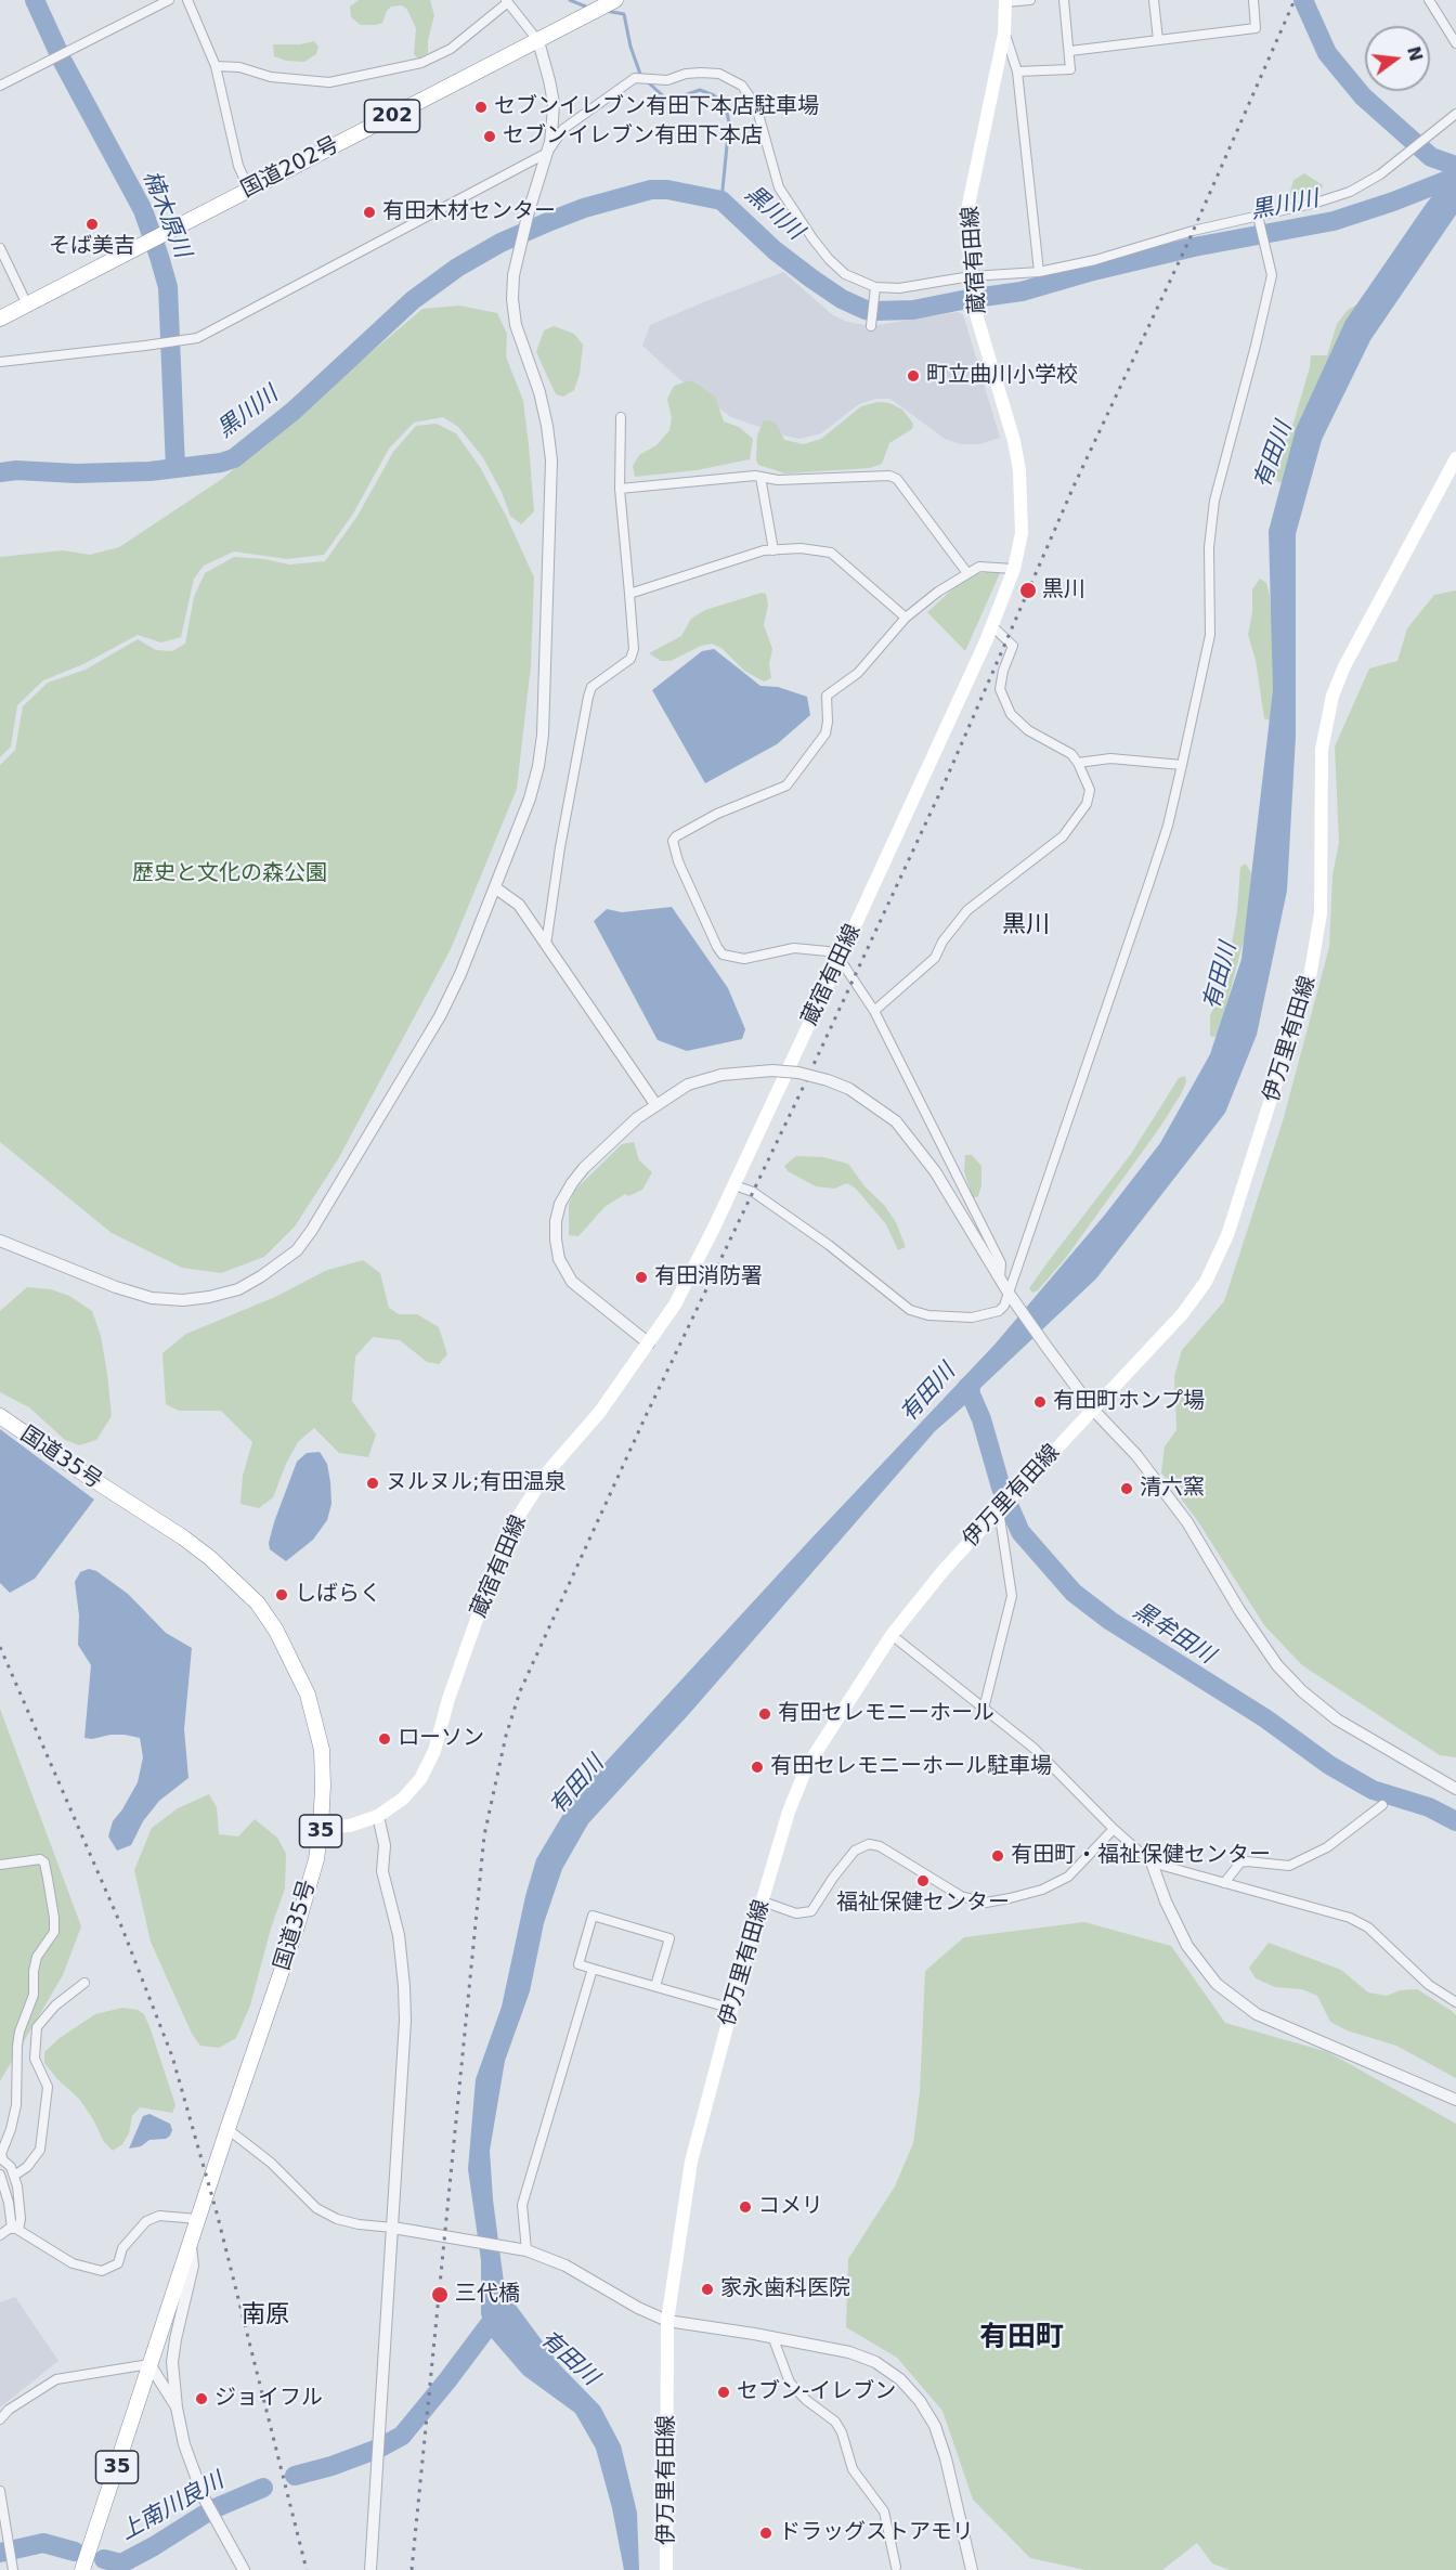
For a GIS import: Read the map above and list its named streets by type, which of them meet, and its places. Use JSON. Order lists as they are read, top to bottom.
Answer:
{
  "streets": {
    "highway": [
      "202",
      "国道202号",
      "国道35号",
      "35"
    ],
    "main road": ["蔵宿有田線", "伊万里有田線"]
  },
  "crossings": [
    ["蔵宿有田線", "国道35号"],
    ["国道35号", "35"]
  ],
  "districts": ["黒川", "南原", "有田町"],
  "water": [
    "黒川川",
    "楠木原川",
    "有田川",
    "黒牟田川",
    "上南川良川"
  ],
  "parks": ["歴史と文化の森公園"],
  "places": [
    "セブンイレブン有田下本店駐車場",
    "セブンイレブン有田下本店",
    "有田木材センター",
    "そば美吉",
    "町立曲川小学校",
    "黒川",
    "有田消防署",
    "有田町ホンプ場",
    "ヌルヌル;有田温泉",
    "清六窯",
    "しばらく",
    "有田セレモニーホール",
    "ローソン",
    "有田セレモニーホール駐車場",
    "有田町・福祉保健センター",
    "福祉保健センター",
    "コメリ",
    "家永歯科医院",
    "三代橋",
    "セブン-イレブン",
    "ジョイフル",
    "ドラッグストアモリ"
  ],
  "north": "right"
}
